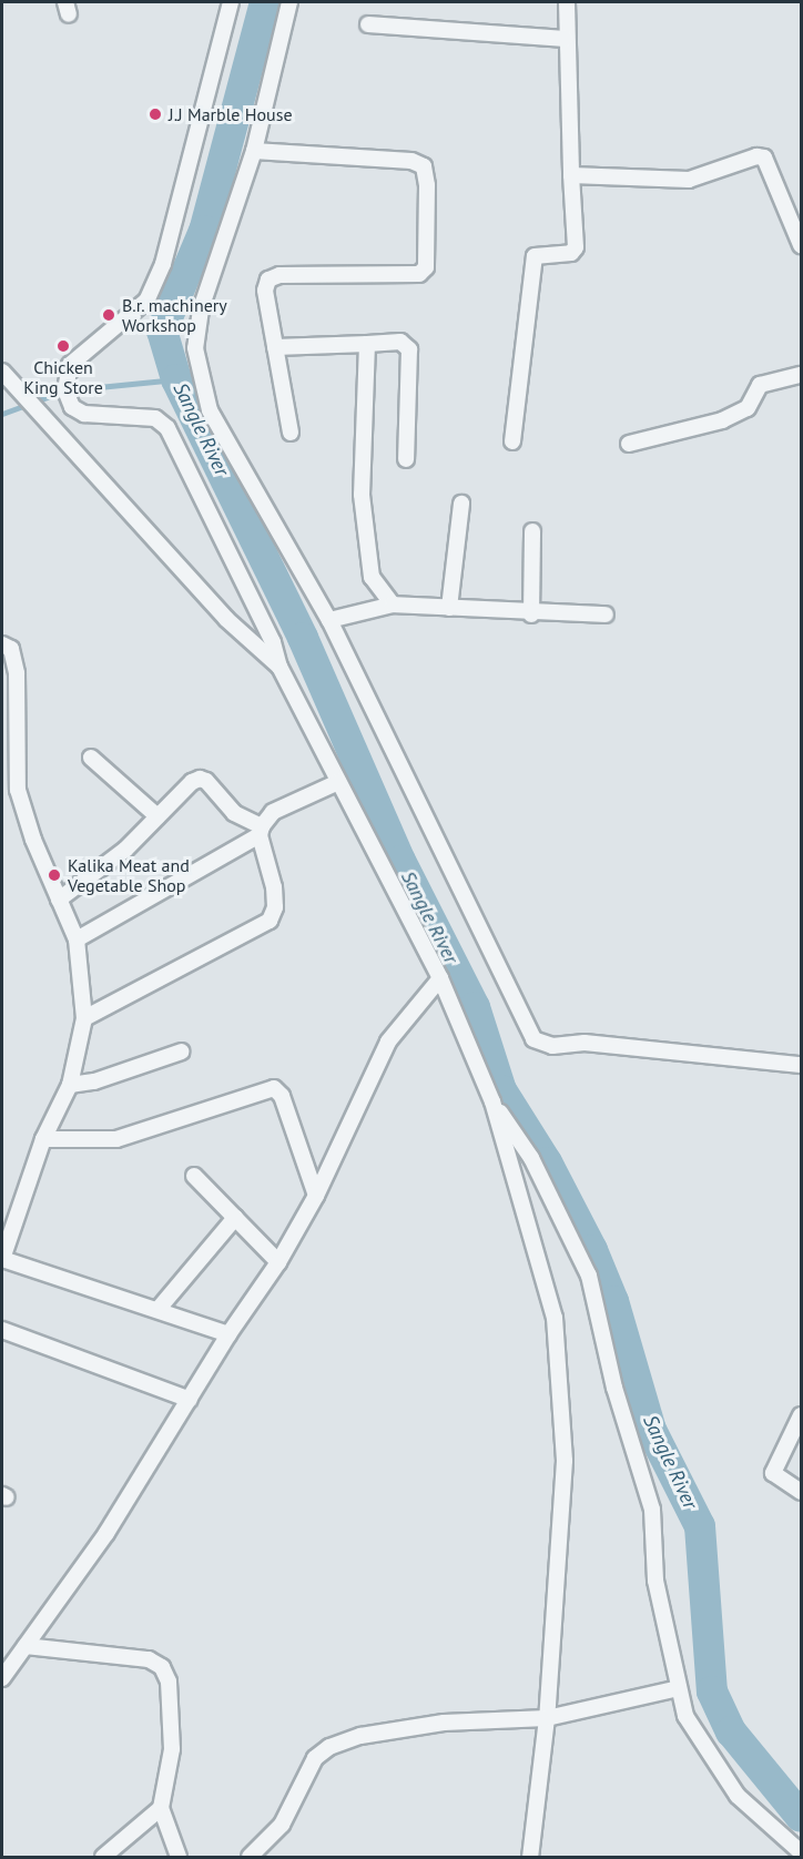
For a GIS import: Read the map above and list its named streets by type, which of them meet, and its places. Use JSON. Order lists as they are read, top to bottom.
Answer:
{
  "water": ["Sangle River"],
  "places": [
    "J.J Marble House",
    "B.r. machinery Workshop",
    "Chicken King Store",
    "Kalika Meat and Vegetable Shop"
  ]
}
